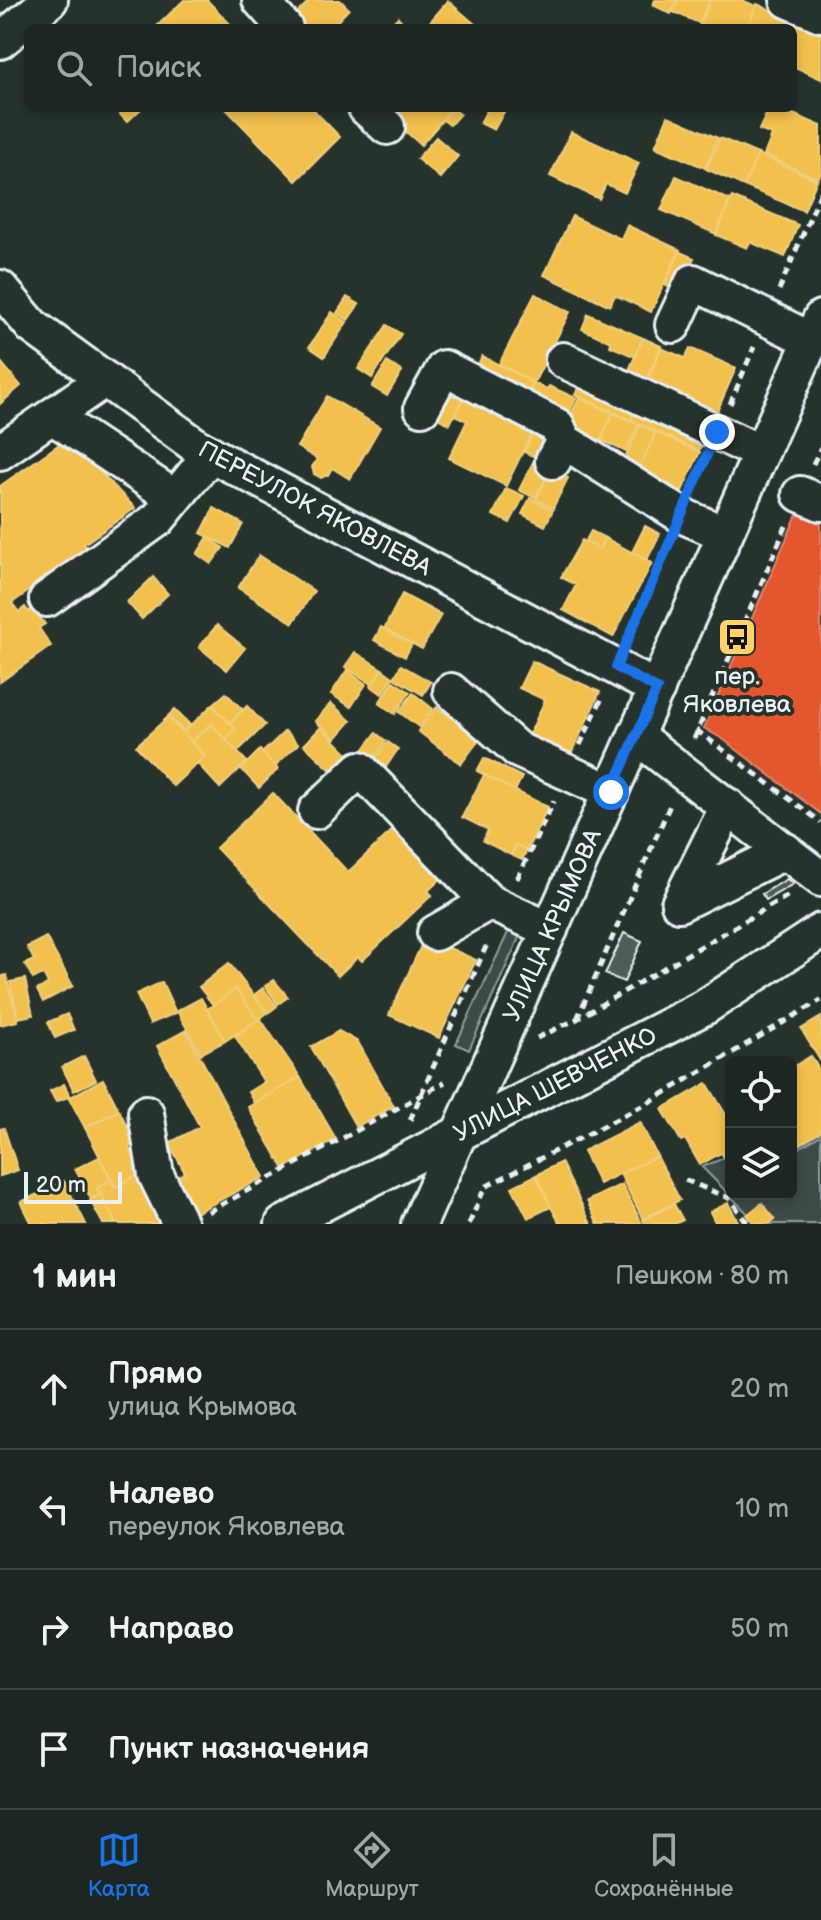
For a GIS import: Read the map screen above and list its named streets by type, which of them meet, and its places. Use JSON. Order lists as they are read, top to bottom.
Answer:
{
  "streets": {
    "street": ["ПЕРЕУЛОК ЯКОВЛЕВА", "УЛИЦА КРЫМОВА", "УЛИЦА ШЕВЧЕНКО"]
  },
  "crossings": [
    ["ПЕРЕУЛОК ЯКОВЛЕВА", "УЛИЦА КРЫМОВА"],
    ["УЛИЦА КРЫМОВА", "УЛИЦА ШЕВЧЕНКО"]
  ],
  "places": {
    "bus stop": ["пер. Яковлева"]
  },
  "scale_bar": "20 m",
  "page": {
    "search": "Поиск",
    "scale": "20 m",
    "heading": ["1 мин", "Пешком · 80 m"],
    "list": [
      ["Прямо", "улица Крымова", "20 m"],
      ["Налево", "переулок Яковлева", "10 m"],
      ["Направо", "50 m"],
      "Пункт назначения"
    ],
    "nav": ["Карта", "Маршрут", "Сохранённые"]
  }
}
